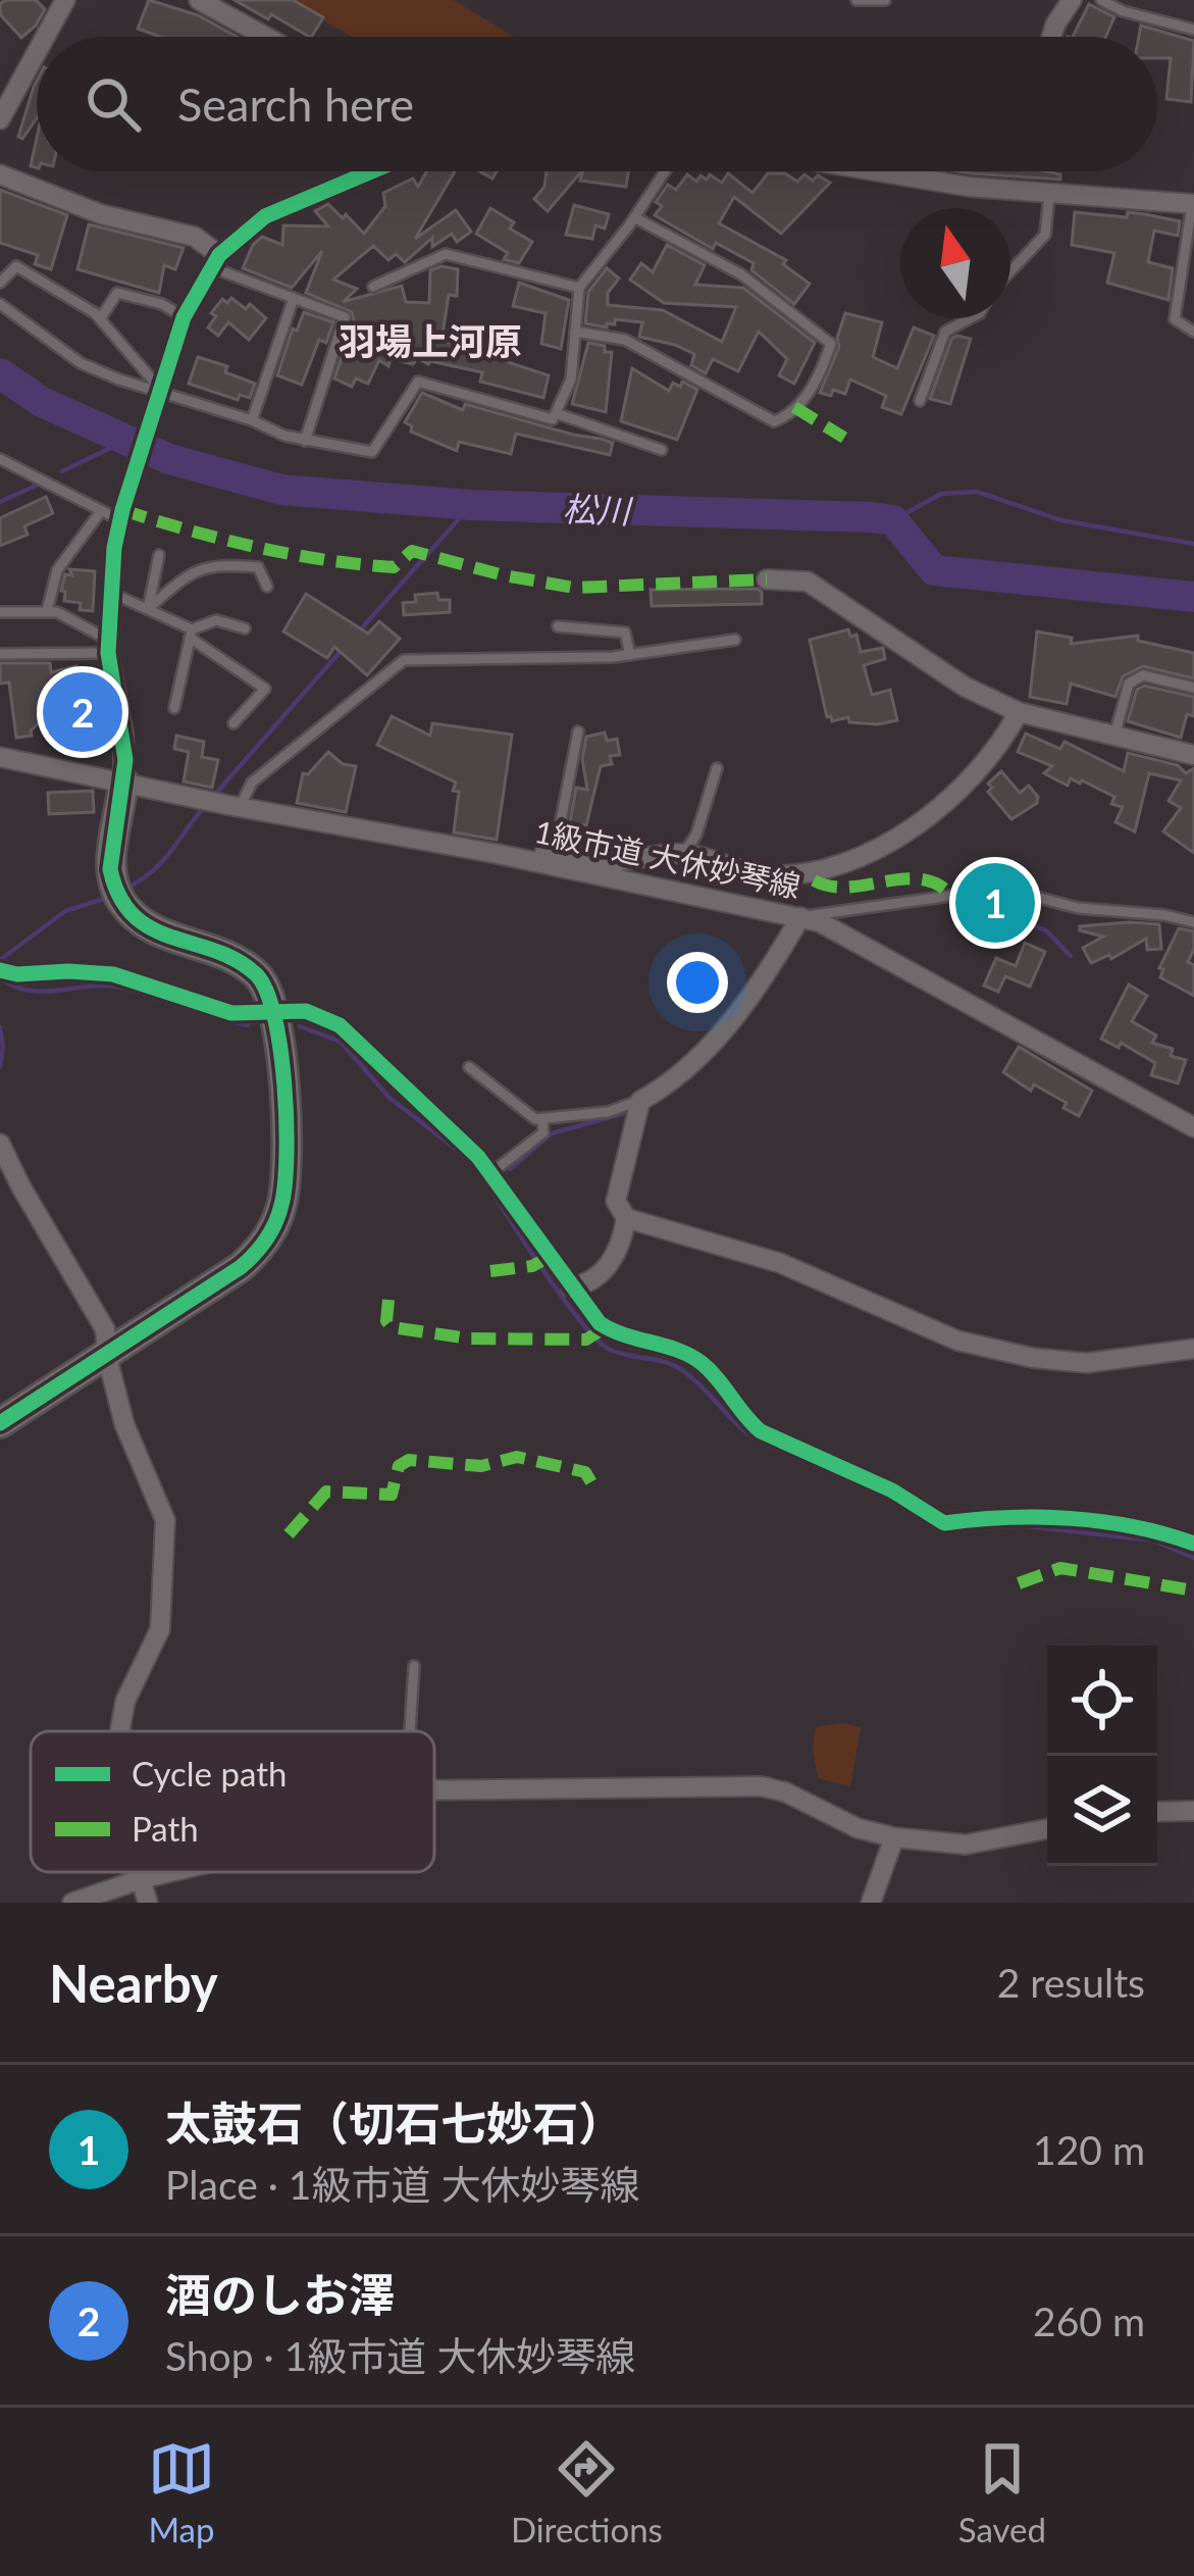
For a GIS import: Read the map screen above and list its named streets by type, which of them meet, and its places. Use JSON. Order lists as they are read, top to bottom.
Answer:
{
  "streets": {
    "street": ["1級市道 大休妙琴線"]
  },
  "districts": ["羽場上河原"],
  "water": ["松川"],
  "legend": ["Cycle path", "Path"],
  "north": "top",
  "page": {
    "search": "Search here",
    "pins": ["2", "1"],
    "heading": ["Nearby", "2 results"],
    "list": [
      {
        "mark": "1",
        "name": "太鼓石（切石七妙石）",
        "note": "Place · 1級市道 大休妙琴線",
        "value": "120 m"
      },
      {
        "mark": "2",
        "name": "酒のしお澤",
        "note": "Shop · 1級市道 大休妙琴線",
        "value": "260 m"
      }
    ],
    "nav": ["Map", "Directions", "Saved"]
  }
}
